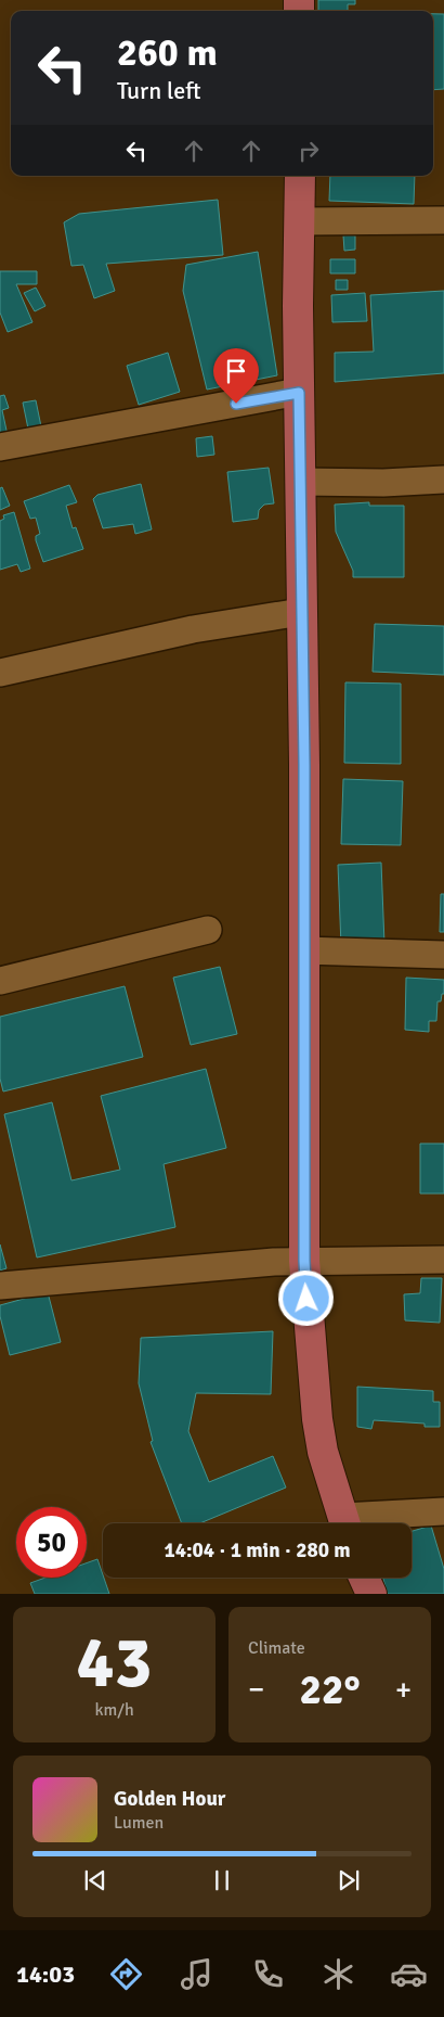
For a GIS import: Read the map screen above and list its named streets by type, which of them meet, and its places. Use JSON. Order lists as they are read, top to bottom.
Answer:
{
  "page": {
    "turn": ["260 m", "Turn left"],
    "limit": "50",
    "trip": "14:04 · 1 min · 280 m",
    "tile": [
      ["43", "km/h"],
      "Climate"
    ],
    "heat": ["−", "22°", "+"],
    "song": ["Golden Hour", "Lumen"],
    "tabs": "14:03"
  }
}
